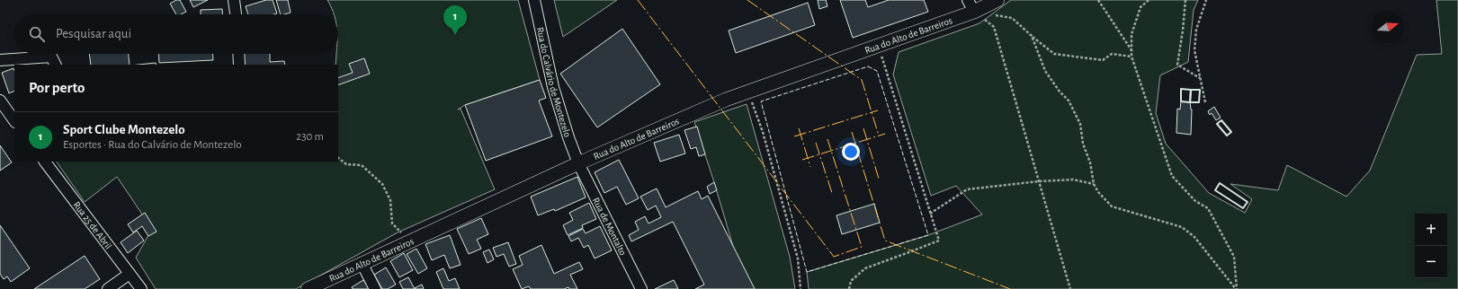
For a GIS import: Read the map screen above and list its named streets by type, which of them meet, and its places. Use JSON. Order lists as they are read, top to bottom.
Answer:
{
  "streets": {
    "street": [
      "Rua do Alto de Barreiros",
      "Rua do Calvário de Montezelo",
      "Rua 25 de Abril",
      "Rua de Montalto"
    ]
  },
  "crossings": [
    ["Rua do Alto de Barreiros", "Rua do Calvário de Montezelo"],
    ["Rua do Alto de Barreiros", "Rua de Montalto"],
    ["Rua do Calvário de Montezelo", "Rua de Montalto"]
  ],
  "north": "right",
  "page": {
    "pins": "1",
    "search": "Pesquisar aqui",
    "heading": "Por perto",
    "list": [
      {
        "mark": "1",
        "name": "Sport Clube Montezelo",
        "note": "Esportes · Rua do Calvário de Montezelo",
        "value": "230 m"
      }
    ],
    "map_buttons": ["+", "−"]
  }
}
